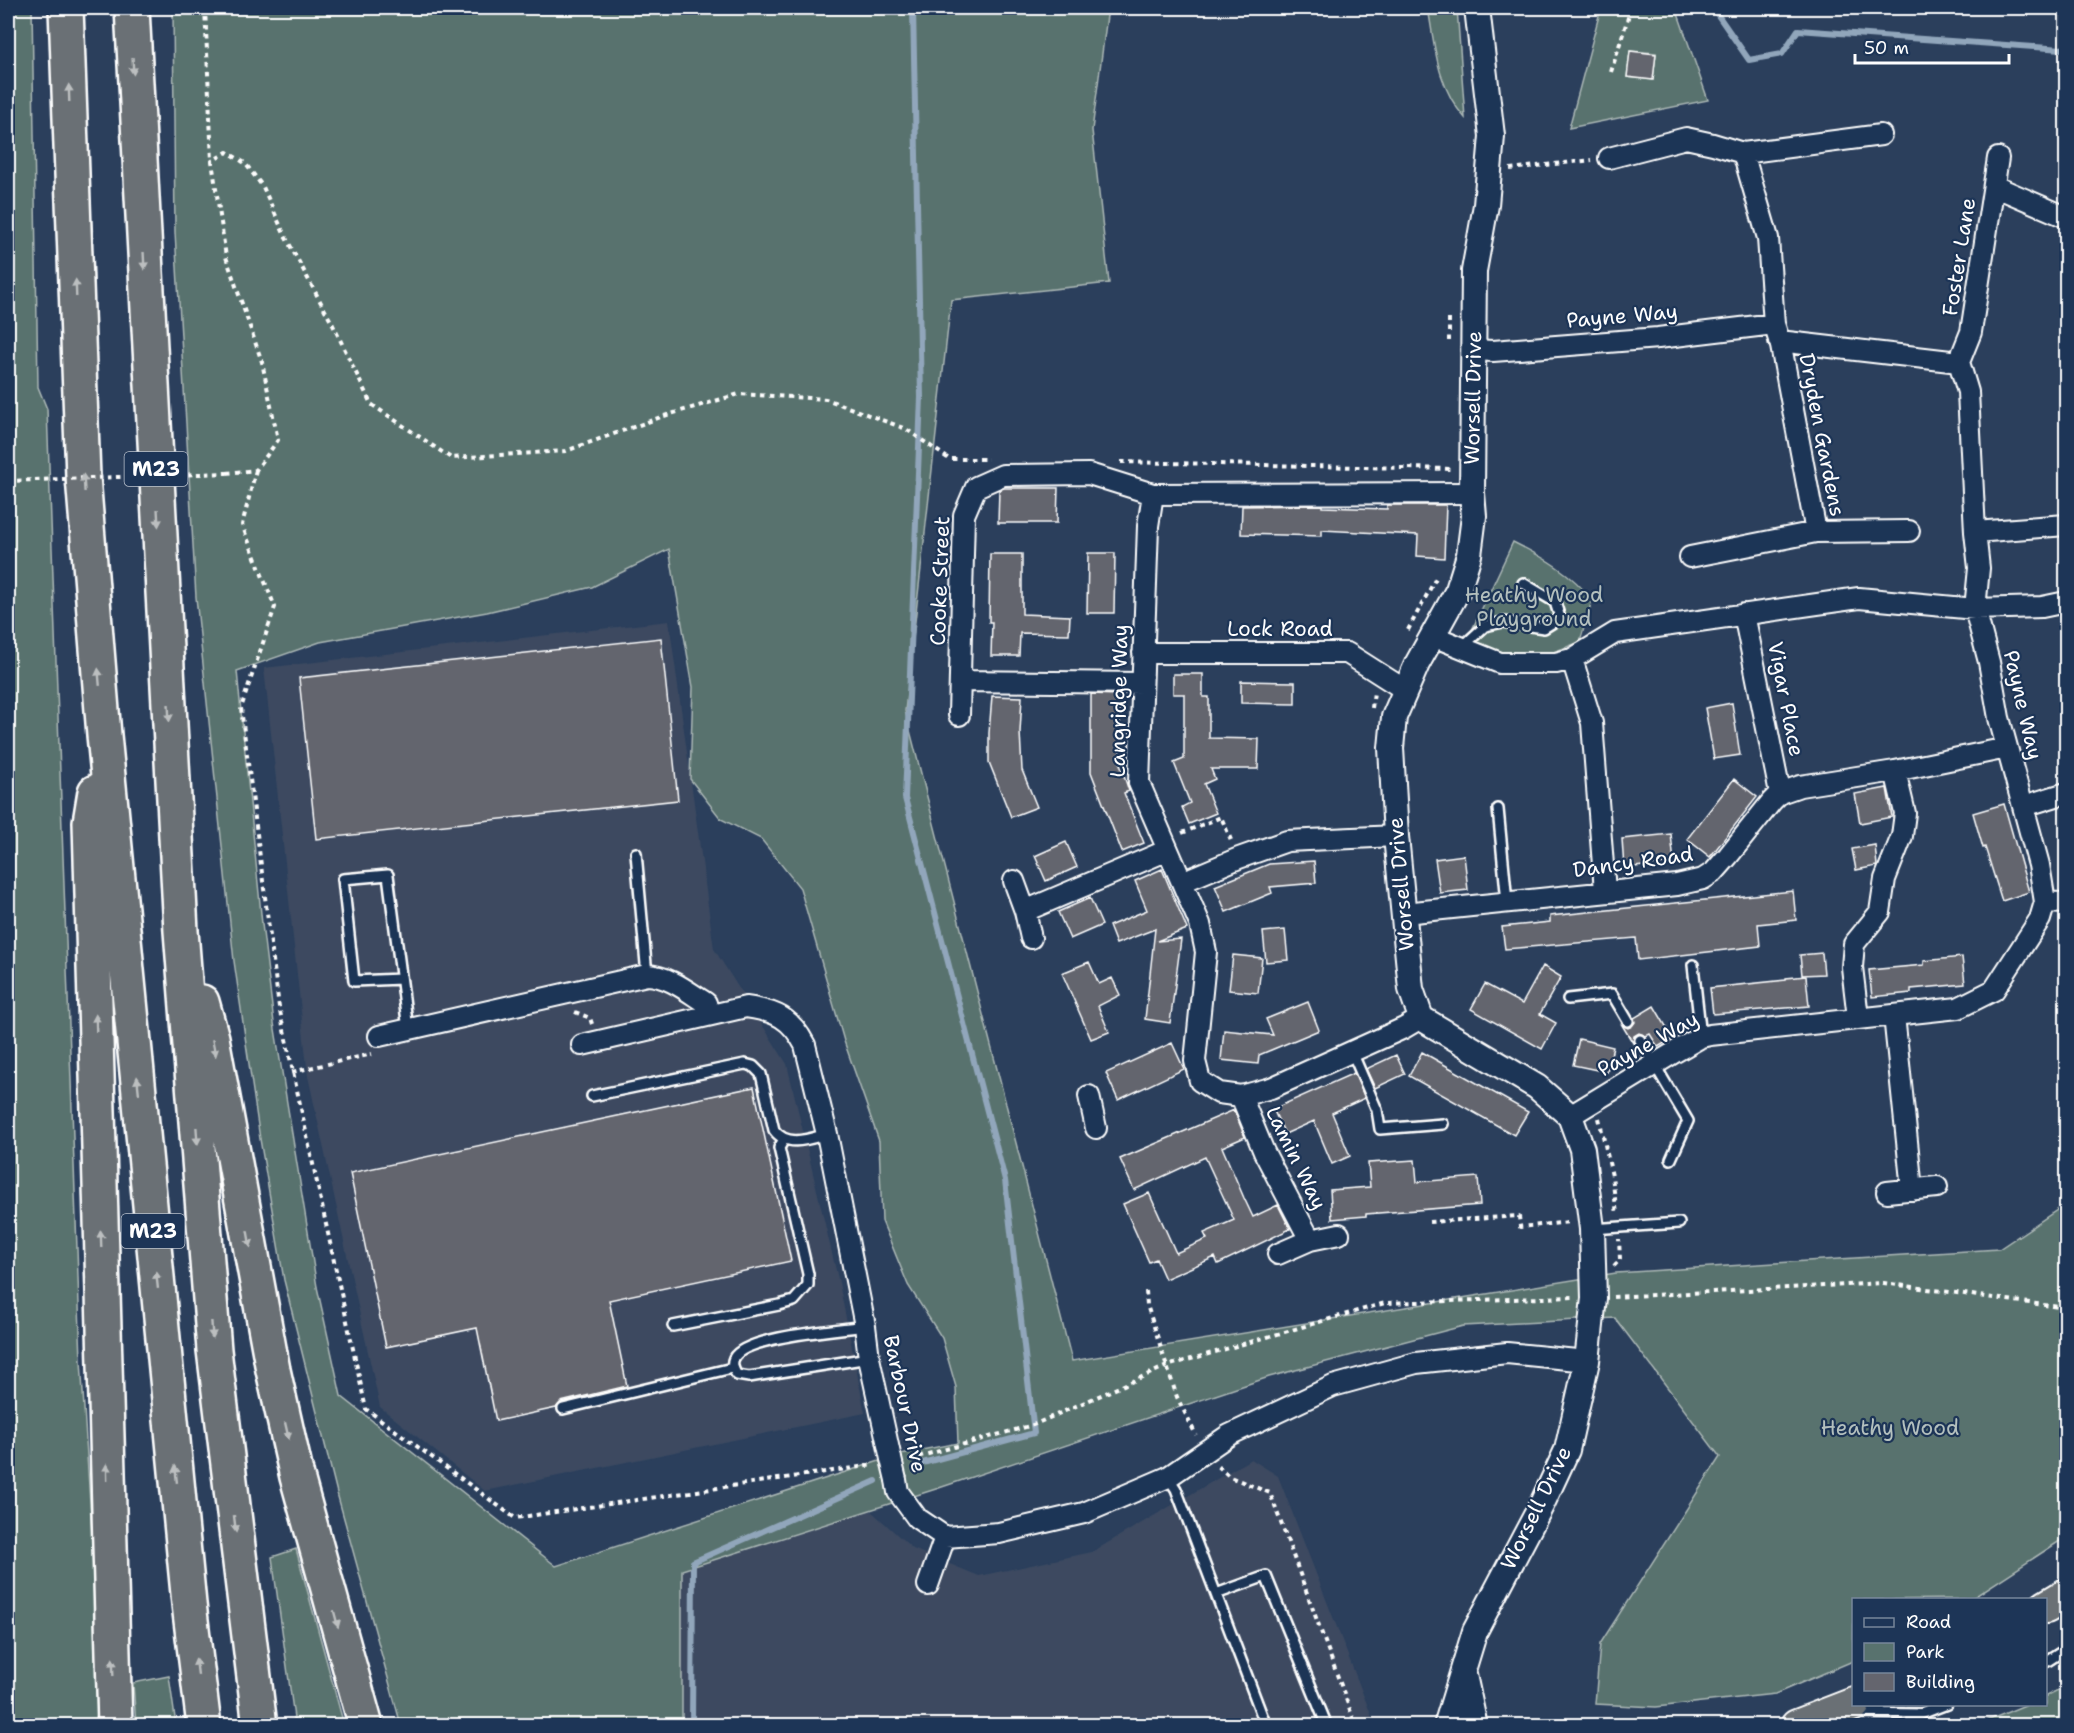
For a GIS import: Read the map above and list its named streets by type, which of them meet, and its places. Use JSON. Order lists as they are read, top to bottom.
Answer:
{
  "streets": {
    "highway": ["M23"],
    "street": [
      "Foster Lane",
      "Payne Way",
      "Worsell Drive",
      "Dryden Gardens",
      "Cooke Street",
      "Lock Road",
      "Vigar Place",
      "Langridge Way",
      "Dancy Road",
      "Lamin Way",
      "Barbour Drive"
    ]
  },
  "crossings": [
    ["Foster Lane", "Payne Way"],
    ["Payne Way", "Worsell Drive"],
    ["Payne Way", "Dryden Gardens"],
    ["Payne Way", "Vigar Place"],
    ["Worsell Drive", "Lock Road"],
    ["Worsell Drive", "Langridge Way"],
    ["Worsell Drive", "Dancy Road"],
    ["Cooke Street", "Langridge Way"],
    ["Lock Road", "Langridge Way"],
    ["Vigar Place", "Dancy Road"],
    ["Langridge Way", "Lamin Way"]
  ],
  "parks": ["Heathy Wood Playground", "Heathy Wood"],
  "legend": ["Road", "Park", "Building"],
  "scale_bar": "50 m"
}
